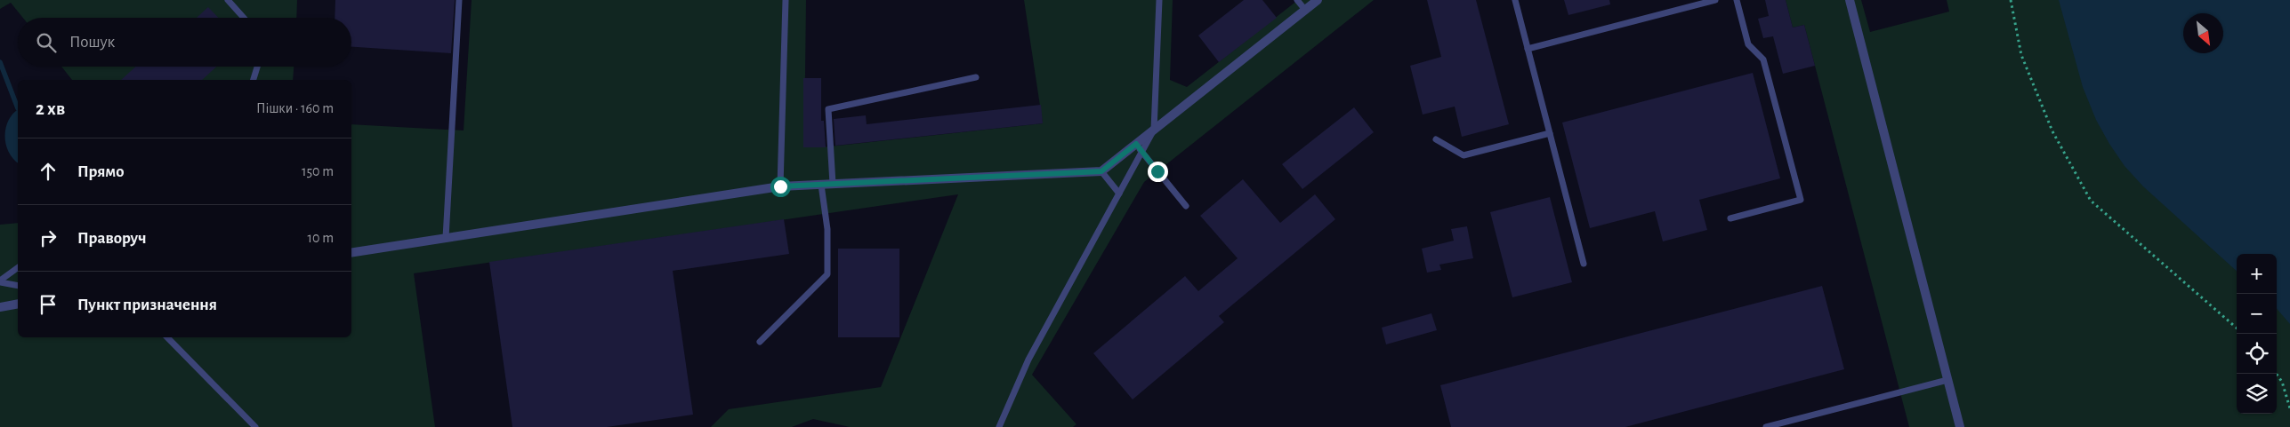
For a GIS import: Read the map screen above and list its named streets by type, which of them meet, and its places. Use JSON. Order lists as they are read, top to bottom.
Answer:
{
  "north": "bottom right",
  "page": {
    "search": "Пошук",
    "heading": ["2 хв", "Пішки · 160 m"],
    "list": [
      ["Прямо", "150 m"],
      ["Праворуч", "10 m"],
      "Пункт призначення"
    ],
    "map_buttons": ["+", "−"]
  }
}
